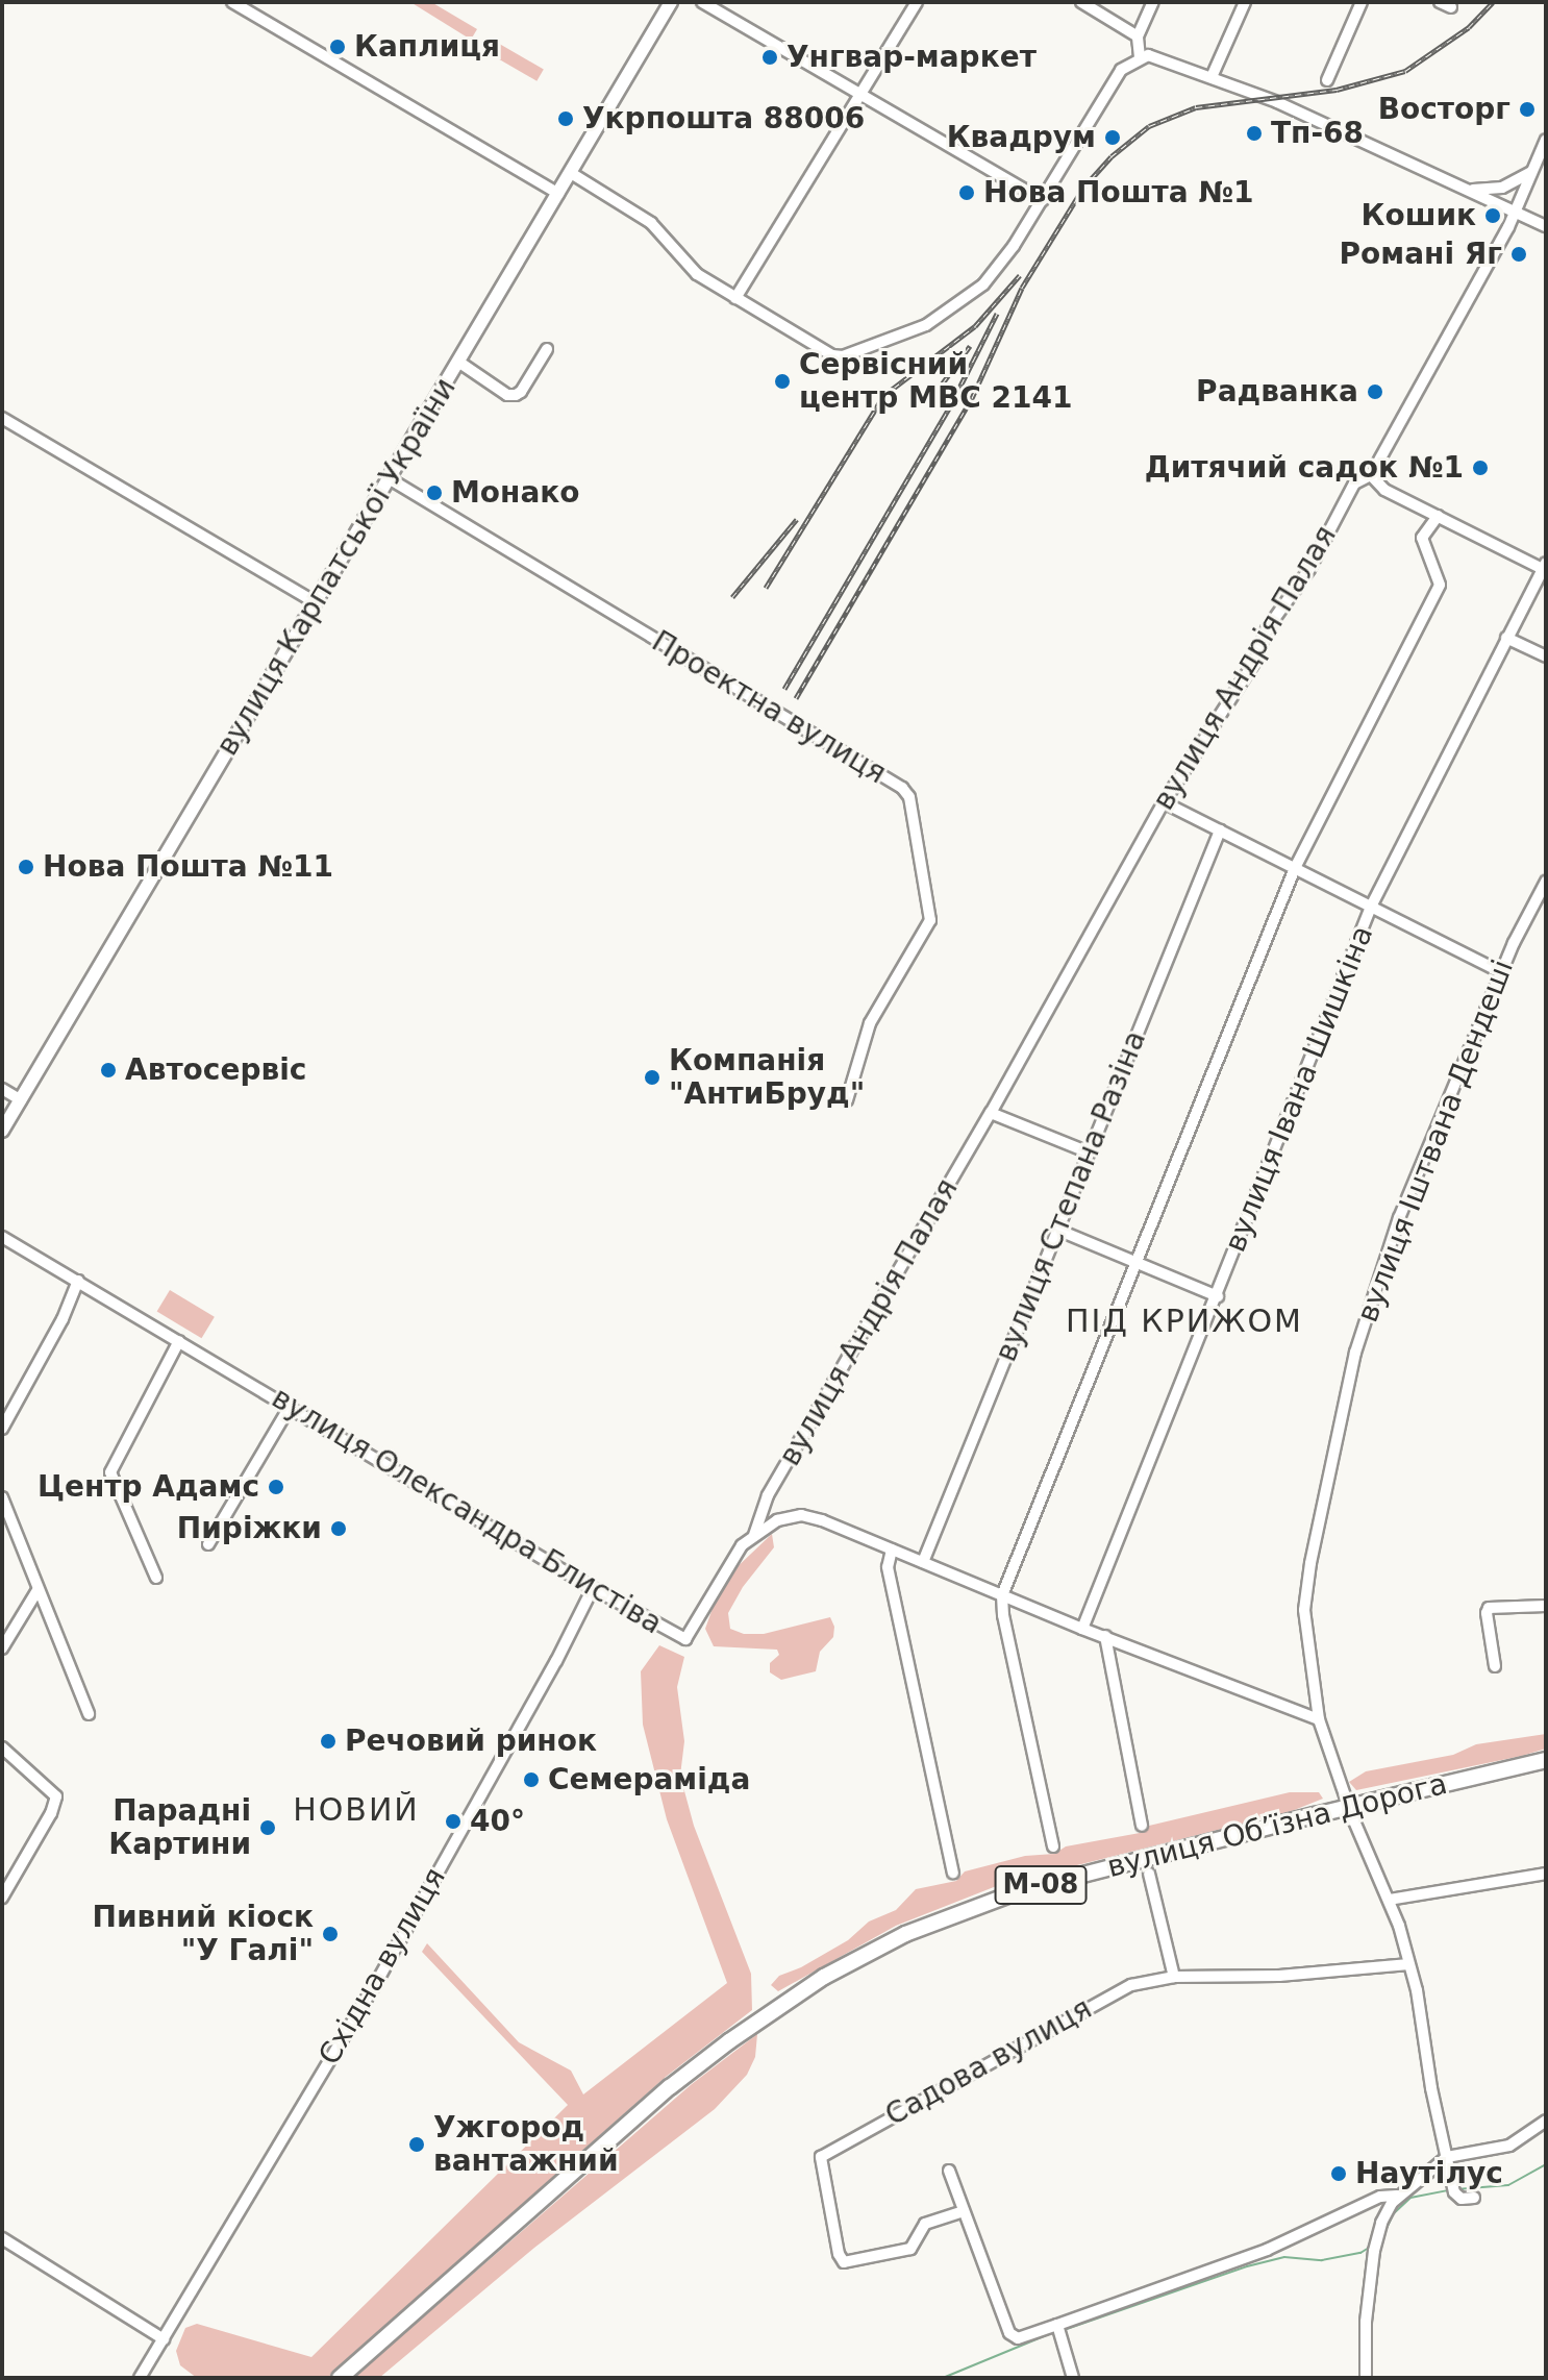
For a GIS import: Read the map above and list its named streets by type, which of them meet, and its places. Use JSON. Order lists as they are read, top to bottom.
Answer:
{
  "streets": {
    "highway": ["вулиця Обʼїзна Дорога", "М-08"],
    "main road": ["вулиця Карпатської України"],
    "street": [
      "вулиця Андрія Палая",
      "Проектна вулиця",
      "вулиця Івана Шишкіна",
      "вулиця Іштвана Дендеші",
      "вулиця Степана Разіна",
      "вулиця Олександра Блистіва",
      "Східна вулиця",
      "Садова вулиця"
    ]
  },
  "crossings": [
    ["вулиця Карпатської України", "Проектна вулиця"],
    ["вулиця Андрія Палая", "вулиця Олександра Блистіва"],
    ["вулиця Івана Шишкіна", "вулиця Олександра Блистіва"],
    ["вулиця Іштвана Дендеші", "вулиця Олександра Блистіва"],
    ["вулиця Степана Разіна", "вулиця Олександра Блистіва"],
    ["вулиця Олександра Блистіва", "Східна вулиця"]
  ],
  "districts": ["ПІД КРИЖОМ", "НОВИЙ"],
  "places": [
    "Каплиця",
    "Унгвар-маркет",
    "Восторг",
    "Укрпошта 88006",
    "Тп-68",
    "Квадрум",
    "Нова Пошта №1",
    "Кошик",
    "Романі Яг",
    "Сервісний центр МВС 2141",
    "Радванка",
    "Дитячий садок №1",
    "Монако",
    "Нова Пошта №11",
    "Автосервiс",
    "Компанія \"АнтиБруд\"",
    "Центр Адамс",
    "Пиріжки",
    "Речовий ринок",
    "Семераміда",
    "40°",
    "Парадні Картини",
    "Пивний кіоск \"У Галі\"",
    "Ужгород вантажний",
    "Наутілус"
  ]
}
